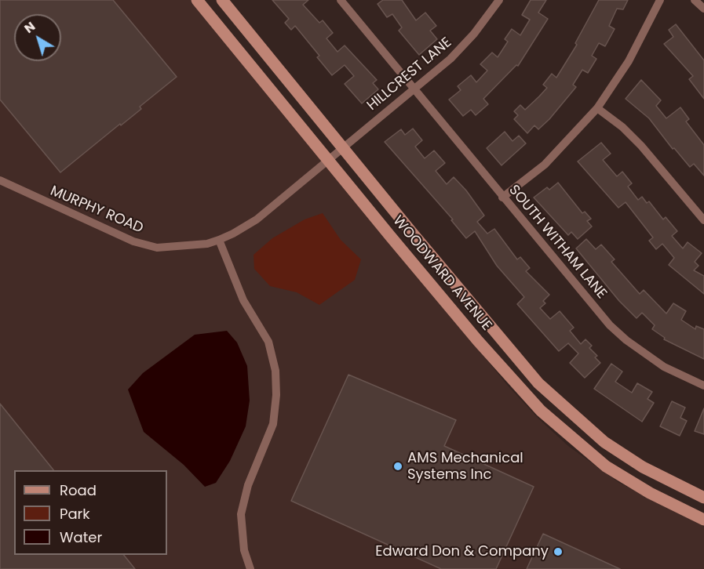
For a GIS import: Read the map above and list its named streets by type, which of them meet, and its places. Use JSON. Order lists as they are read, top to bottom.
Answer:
{
  "streets": {
    "street": [
      "HILLCREST LANE",
      "MURPHY ROAD",
      "SOUTH WITHAM LANE",
      "WOODWARD AVENUE"
    ]
  },
  "crossings": [
    ["HILLCREST LANE", "MURPHY ROAD"],
    ["HILLCREST LANE", "SOUTH WITHAM LANE"],
    ["HILLCREST LANE", "WOODWARD AVENUE"],
    ["MURPHY ROAD", "WOODWARD AVENUE"]
  ],
  "places": ["AMS Mechanical Systems Inc", "Edward Don & Company"],
  "legend": ["Road", "Park", "Water"],
  "north": "top left"
}
